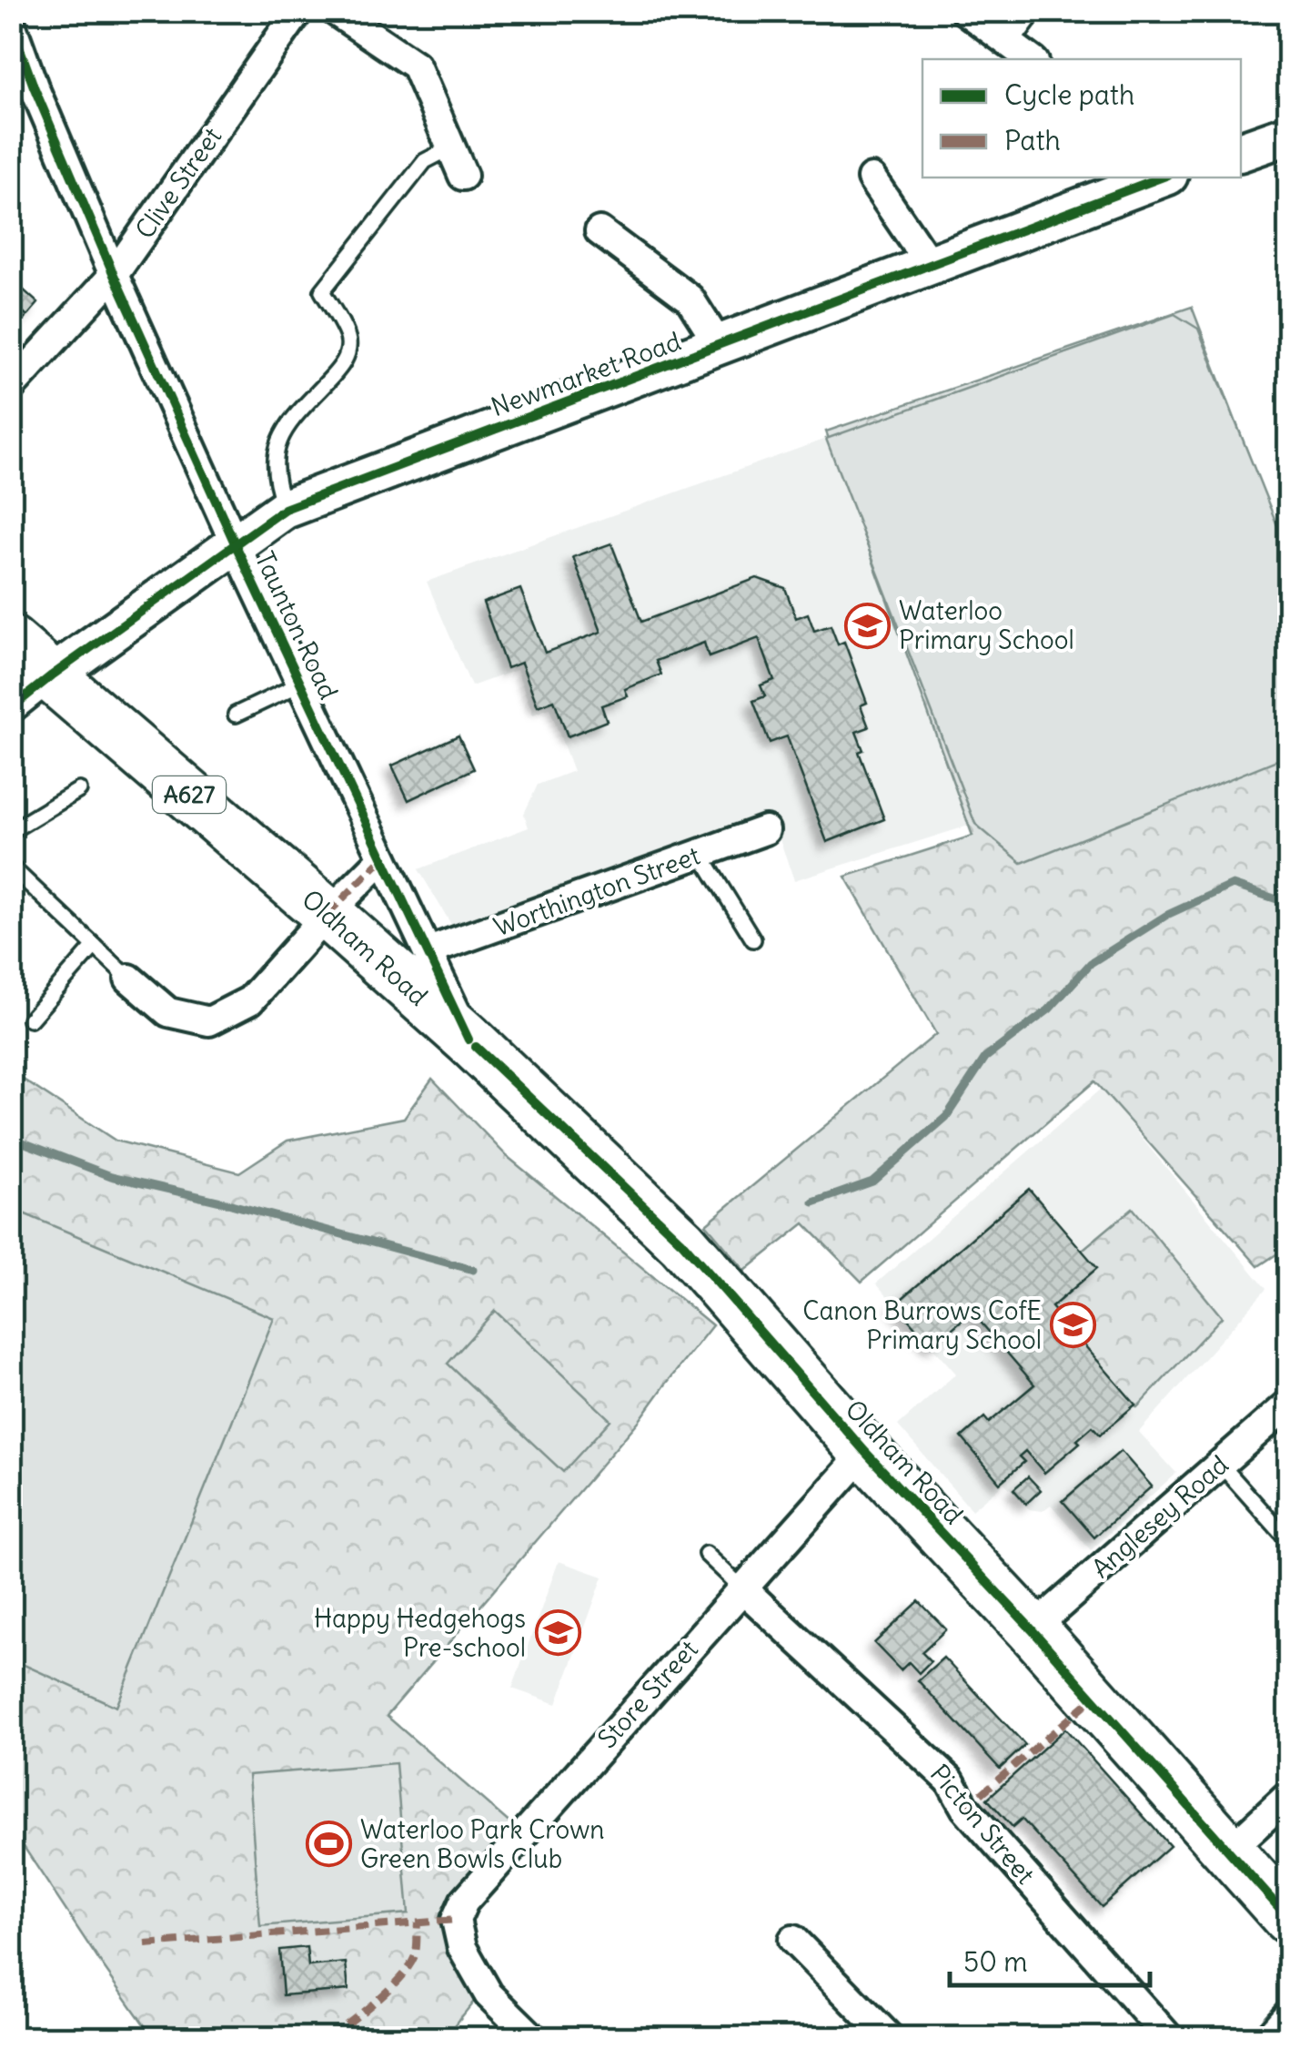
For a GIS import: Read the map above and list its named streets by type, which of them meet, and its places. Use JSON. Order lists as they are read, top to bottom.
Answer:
{
  "streets": {
    "highway": ["A627", "Oldham Road"],
    "street": [
      "Clive Street",
      "Newmarket Road",
      "Taunton Road",
      "Worthington Street",
      "Anglesey Road",
      "Store Street",
      "Picton Street"
    ]
  },
  "crossings": [
    ["Clive Street", "Taunton Road"],
    ["Newmarket Road", "Taunton Road"],
    ["Newmarket Road", "Oldham Road"],
    ["Taunton Road", "Worthington Street"],
    ["Taunton Road", "Oldham Road"],
    ["Oldham Road", "Anglesey Road"],
    ["Oldham Road", "Store Street"],
    ["Store Street", "Picton Street"]
  ],
  "places": {
    "school or university": ["Waterloo Primary School", "Canon Burrows CofE Primary School", "Happy Hedgehogs Pre-school"],
    "sports": ["Waterloo Park Crown Green Bowls Club"]
  },
  "legend": ["Cycle path", "Path"],
  "scale_bar": "50 m"
}
